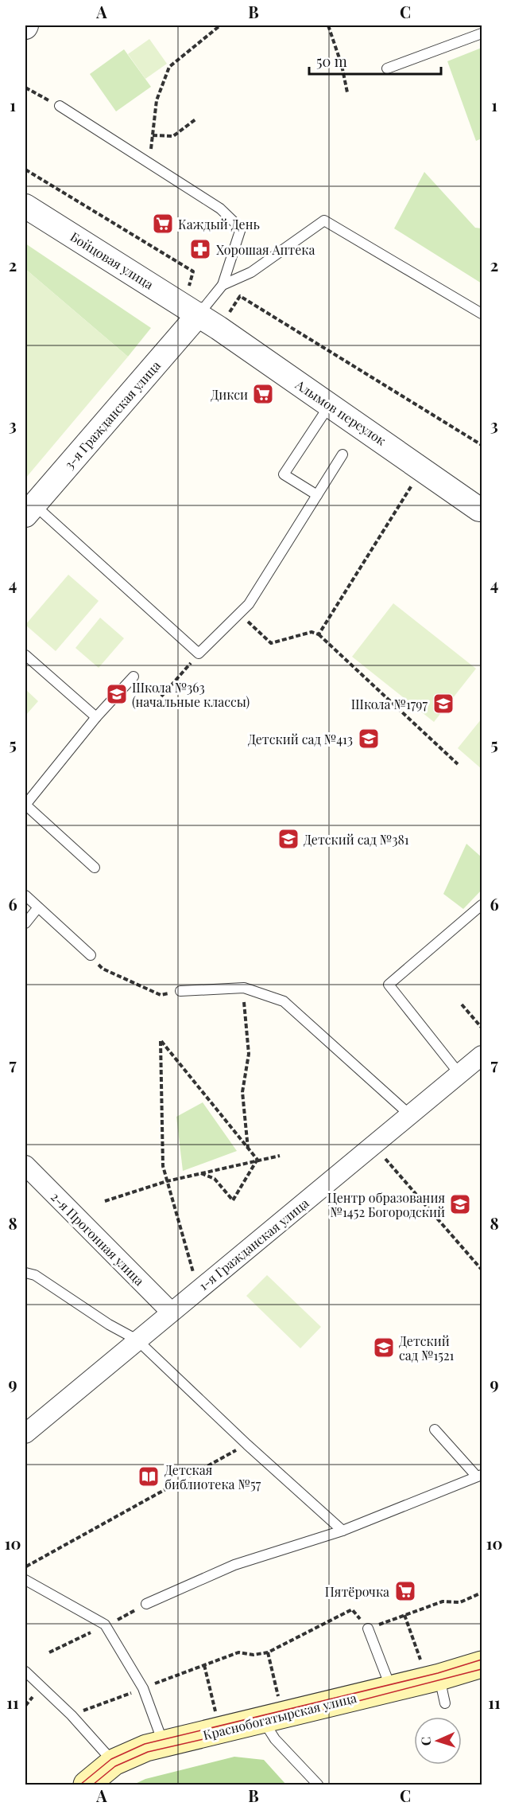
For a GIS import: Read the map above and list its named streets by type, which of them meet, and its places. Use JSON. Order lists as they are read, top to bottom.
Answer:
{
  "streets": {
    "main road": ["Краснобогатырская улица"],
    "street": [
      "Бойцовая улица",
      "Алымов переулок",
      "3-я Гражданская улица",
      "2-я Прогонная улица",
      "1-я Гражданская улица"
    ]
  },
  "crossings": [
    ["Бойцовая улица", "Алымов переулок"],
    ["Бойцовая улица", "3-я Гражданская улица"],
    ["Алымов переулок", "3-я Гражданская улица"],
    ["2-я Прогонная улица", "1-я Гражданская улица"]
  ],
  "places": {
    "supermarket": ["Каждый День", "Дикси", "Пятёрочка"],
    "pharmacy": ["Хорошая Аптека"],
    "school or university": [
      "Школа №363 (начальные классы)",
      "Школа №1797",
      "Детский сад №413",
      "Детский сад №381",
      "Центр образования №1452 Богородский",
      "Детский сад №1521"
    ],
    "library": ["Детская библиотека №57"]
  },
  "scale_bar": "50 m",
  "north": "left",
  "grid": {
    "columns": ["A", "B", "C"],
    "rows": [
      "1",
      "2",
      "3",
      "4",
      "5",
      "6",
      "7",
      "8",
      "9",
      "10",
      "11"
    ]
  }
}
